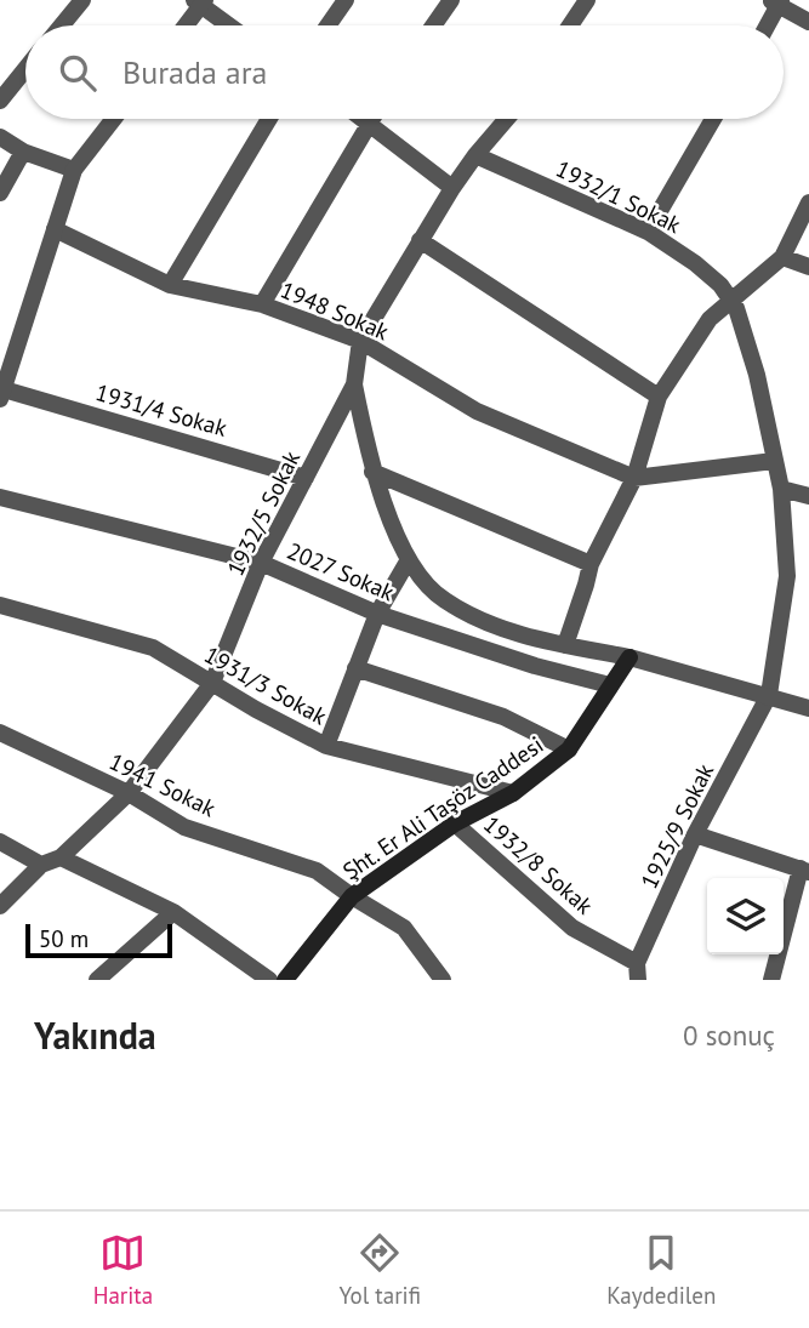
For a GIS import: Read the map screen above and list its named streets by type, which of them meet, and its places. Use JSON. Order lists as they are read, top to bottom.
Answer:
{
  "streets": {
    "main road": ["Şht. Er Ali Taşöz Caddesi"],
    "street": [
      "1932/1 Sokak",
      "1948 Sokak",
      "1931/4 Sokak",
      "1932/5 Sokak",
      "2027 Sokak",
      "1931/3 Sokak",
      "1941 Sokak",
      "1925/9 Sokak",
      "1932/8 Sokak"
    ]
  },
  "crossings": [
    ["1932/1 Sokak", "1932/5 Sokak"],
    ["1932/1 Sokak", "1925/9 Sokak"],
    ["1948 Sokak", "1932/5 Sokak"],
    ["1931/4 Sokak", "1932/5 Sokak"],
    ["1932/5 Sokak", "2027 Sokak"],
    ["1932/5 Sokak", "1931/3 Sokak"],
    ["1932/5 Sokak", "1941 Sokak"],
    ["2027 Sokak", "Şht. Er Ali Taşöz Caddesi"],
    ["1931/3 Sokak", "Şht. Er Ali Taşöz Caddesi"],
    ["1941 Sokak", "Şht. Er Ali Taşöz Caddesi"],
    ["Şht. Er Ali Taşöz Caddesi", "1932/8 Sokak"],
    ["1925/9 Sokak", "1932/8 Sokak"]
  ],
  "scale_bar": "50 m",
  "page": {
    "search": "Burada ara",
    "scale": "50 m",
    "heading": ["Yakında", "0 sonuç"],
    "nav": ["Harita", "Yol tarifi", "Kaydedilen"]
  }
}
